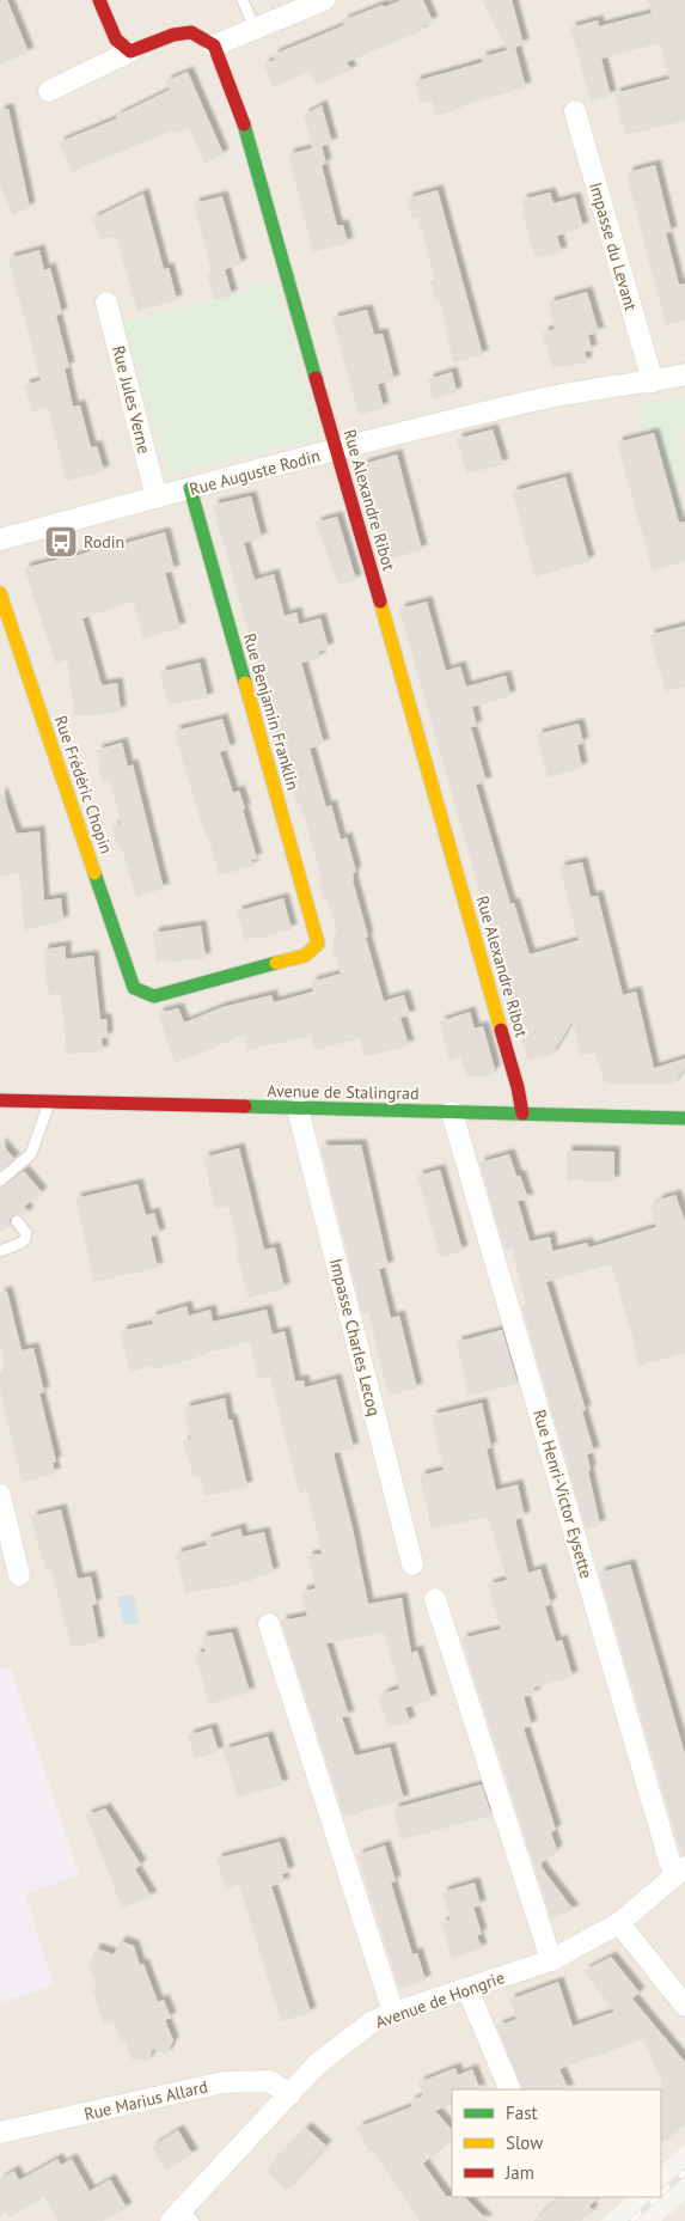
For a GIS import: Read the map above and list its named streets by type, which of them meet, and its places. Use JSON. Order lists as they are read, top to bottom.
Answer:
{
  "streets": {
    "street": [
      "Impasse du Levant",
      "Rue Jules Verne",
      "Rue Auguste Rodin",
      "Rue Alexandre Ribot",
      "Rue Benjamin Franklin",
      "Rue Frédéric Chopin",
      "Avenue de Stalingrad",
      "Impasse Charles Lecoq",
      "Rue Henri-Victor Eysette",
      "Avenue de Hongrie",
      "Rue Marius Allard"
    ]
  },
  "crossings": [
    ["Impasse du Levant", "Rue Auguste Rodin"],
    ["Rue Jules Verne", "Rue Auguste Rodin"],
    ["Rue Auguste Rodin", "Rue Alexandre Ribot"],
    ["Rue Auguste Rodin", "Rue Benjamin Franklin"],
    ["Rue Alexandre Ribot", "Avenue de Stalingrad"],
    ["Rue Benjamin Franklin", "Rue Frédéric Chopin"],
    ["Avenue de Stalingrad", "Impasse Charles Lecoq"],
    ["Avenue de Stalingrad", "Rue Henri-Victor Eysette"],
    ["Rue Henri-Victor Eysette", "Avenue de Hongrie"],
    ["Avenue de Hongrie", "Rue Marius Allard"]
  ],
  "places": {
    "bus stop": ["Rodin"]
  },
  "legend": ["Fast", "Slow", "Jam"]
}
